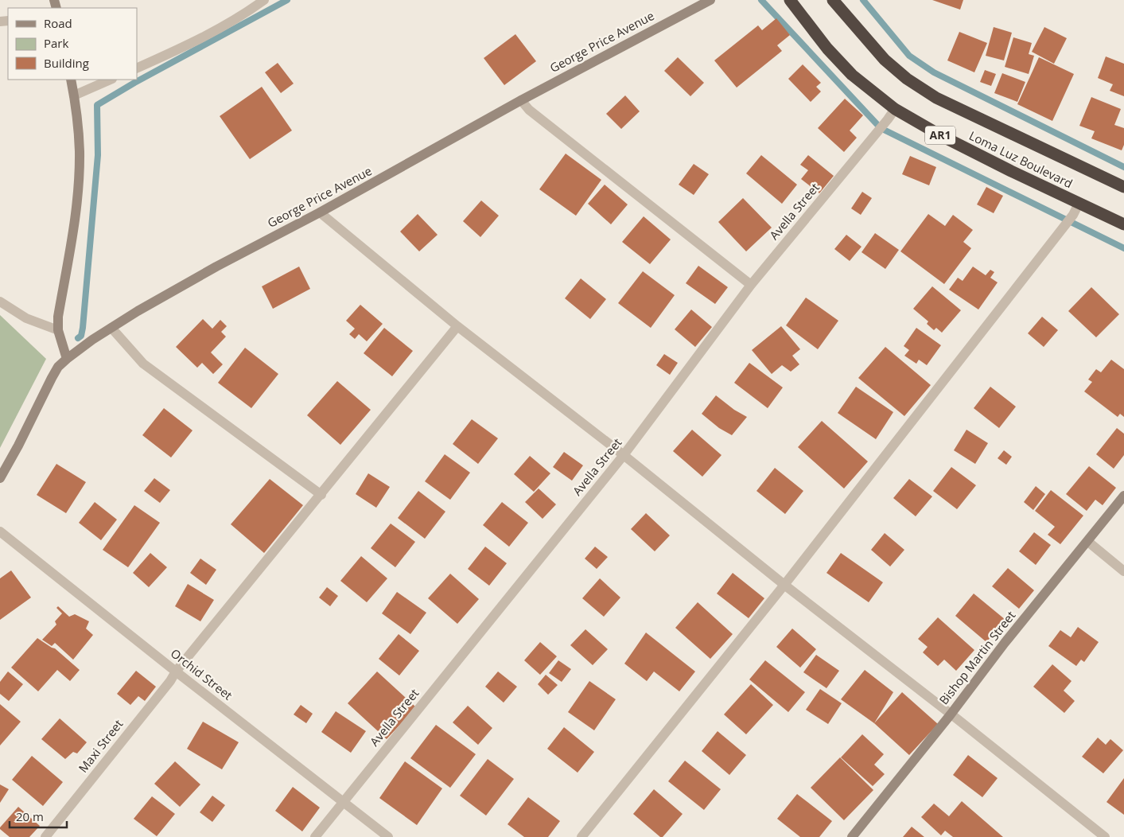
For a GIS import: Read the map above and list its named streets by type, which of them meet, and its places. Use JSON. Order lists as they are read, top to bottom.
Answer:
{
  "streets": {
    "highway": ["AR1", "Loma Luz Boulevard"],
    "street": [
      "George Price Avenue",
      "Avella Street",
      "Bishop Martin Street",
      "Orchid Street",
      "Maxi Street"
    ]
  },
  "crossings": [
    ["Loma Luz Boulevard", "Avella Street"],
    ["Avella Street", "Orchid Street"],
    ["Orchid Street", "Maxi Street"]
  ],
  "legend": ["Road", "Park", "Building"],
  "scale_bar": "20 m"
}
